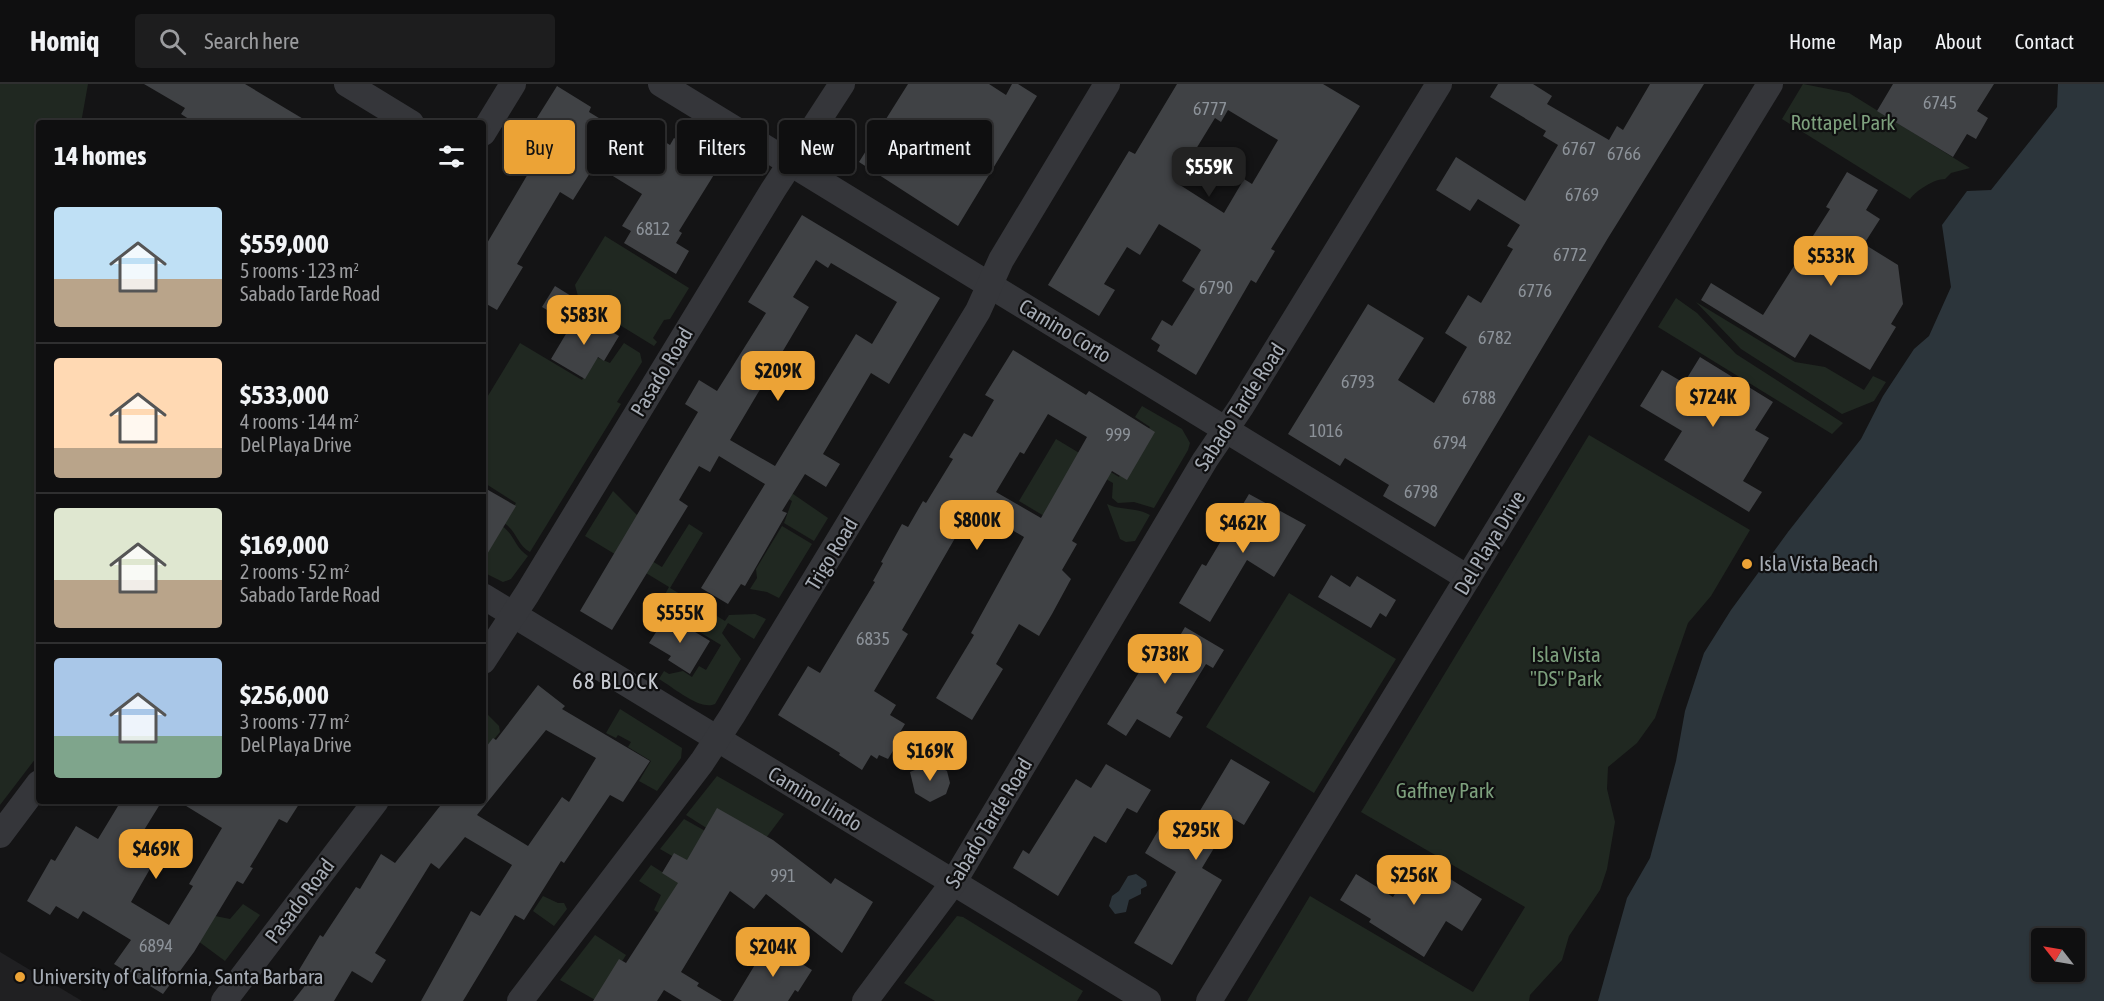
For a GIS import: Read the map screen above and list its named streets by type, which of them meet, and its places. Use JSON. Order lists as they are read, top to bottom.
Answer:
{
  "streets": {
    "street": [
      "Camino Corto",
      "Pasado Road",
      "Sabado Tarde Road",
      "Del Playa Drive",
      "Trigo Road",
      "Camino Lindo"
    ]
  },
  "crossings": [
    ["Camino Corto", "Sabado Tarde Road"],
    ["Camino Corto", "Del Playa Drive"],
    ["Camino Corto", "Trigo Road"],
    ["Pasado Road", "Camino Lindo"],
    ["Sabado Tarde Road", "Camino Lindo"],
    ["Trigo Road", "Camino Lindo"]
  ],
  "districts": ["68 BLOCK"],
  "parks": ["Rottapel Park", "Isla Vista \"DS\" Park", "Gaffney Park"],
  "places": ["Isla Vista Beach", "University of California, Santa Barbara"],
  "house_numbers": [
    "6745",
    "6777",
    "6767",
    "6766",
    "6769",
    "6812",
    "6772",
    "6790",
    "6776",
    "6782",
    "6793",
    "6788",
    "1016",
    "999",
    "6794",
    "6798",
    "6835",
    "991",
    "6894"
  ],
  "north": "top left",
  "page": {
    "header": "Homiq",
    "search": "Search here",
    "nav": [
      "Home",
      "Map",
      "About",
      "Contact"
    ],
    "chip": [
      "Buy",
      "Rent",
      "Filters",
      "New",
      "Apartment"
    ],
    "heading": "14 homes",
    "price": [
      "$559K",
      "$533K",
      "$583K",
      "$209K",
      "$724K",
      "$800K",
      "$462K",
      "$555K",
      "$738K",
      "$169K",
      "$295K",
      "$469K",
      "$256K",
      "$204K"
    ],
    "list": [
      {
        "name": "$559,000",
        "note": "5 rooms · 123 m² · Sabado Tarde Road"
      },
      {
        "name": "$533,000",
        "note": "4 rooms · 144 m² · Del Playa Drive"
      },
      {
        "name": "$169,000",
        "note": "2 rooms · 52 m² · Sabado Tarde Road"
      },
      {
        "name": "$256,000",
        "note": "3 rooms · 77 m² · Del Playa Drive"
      }
    ]
  }
}
